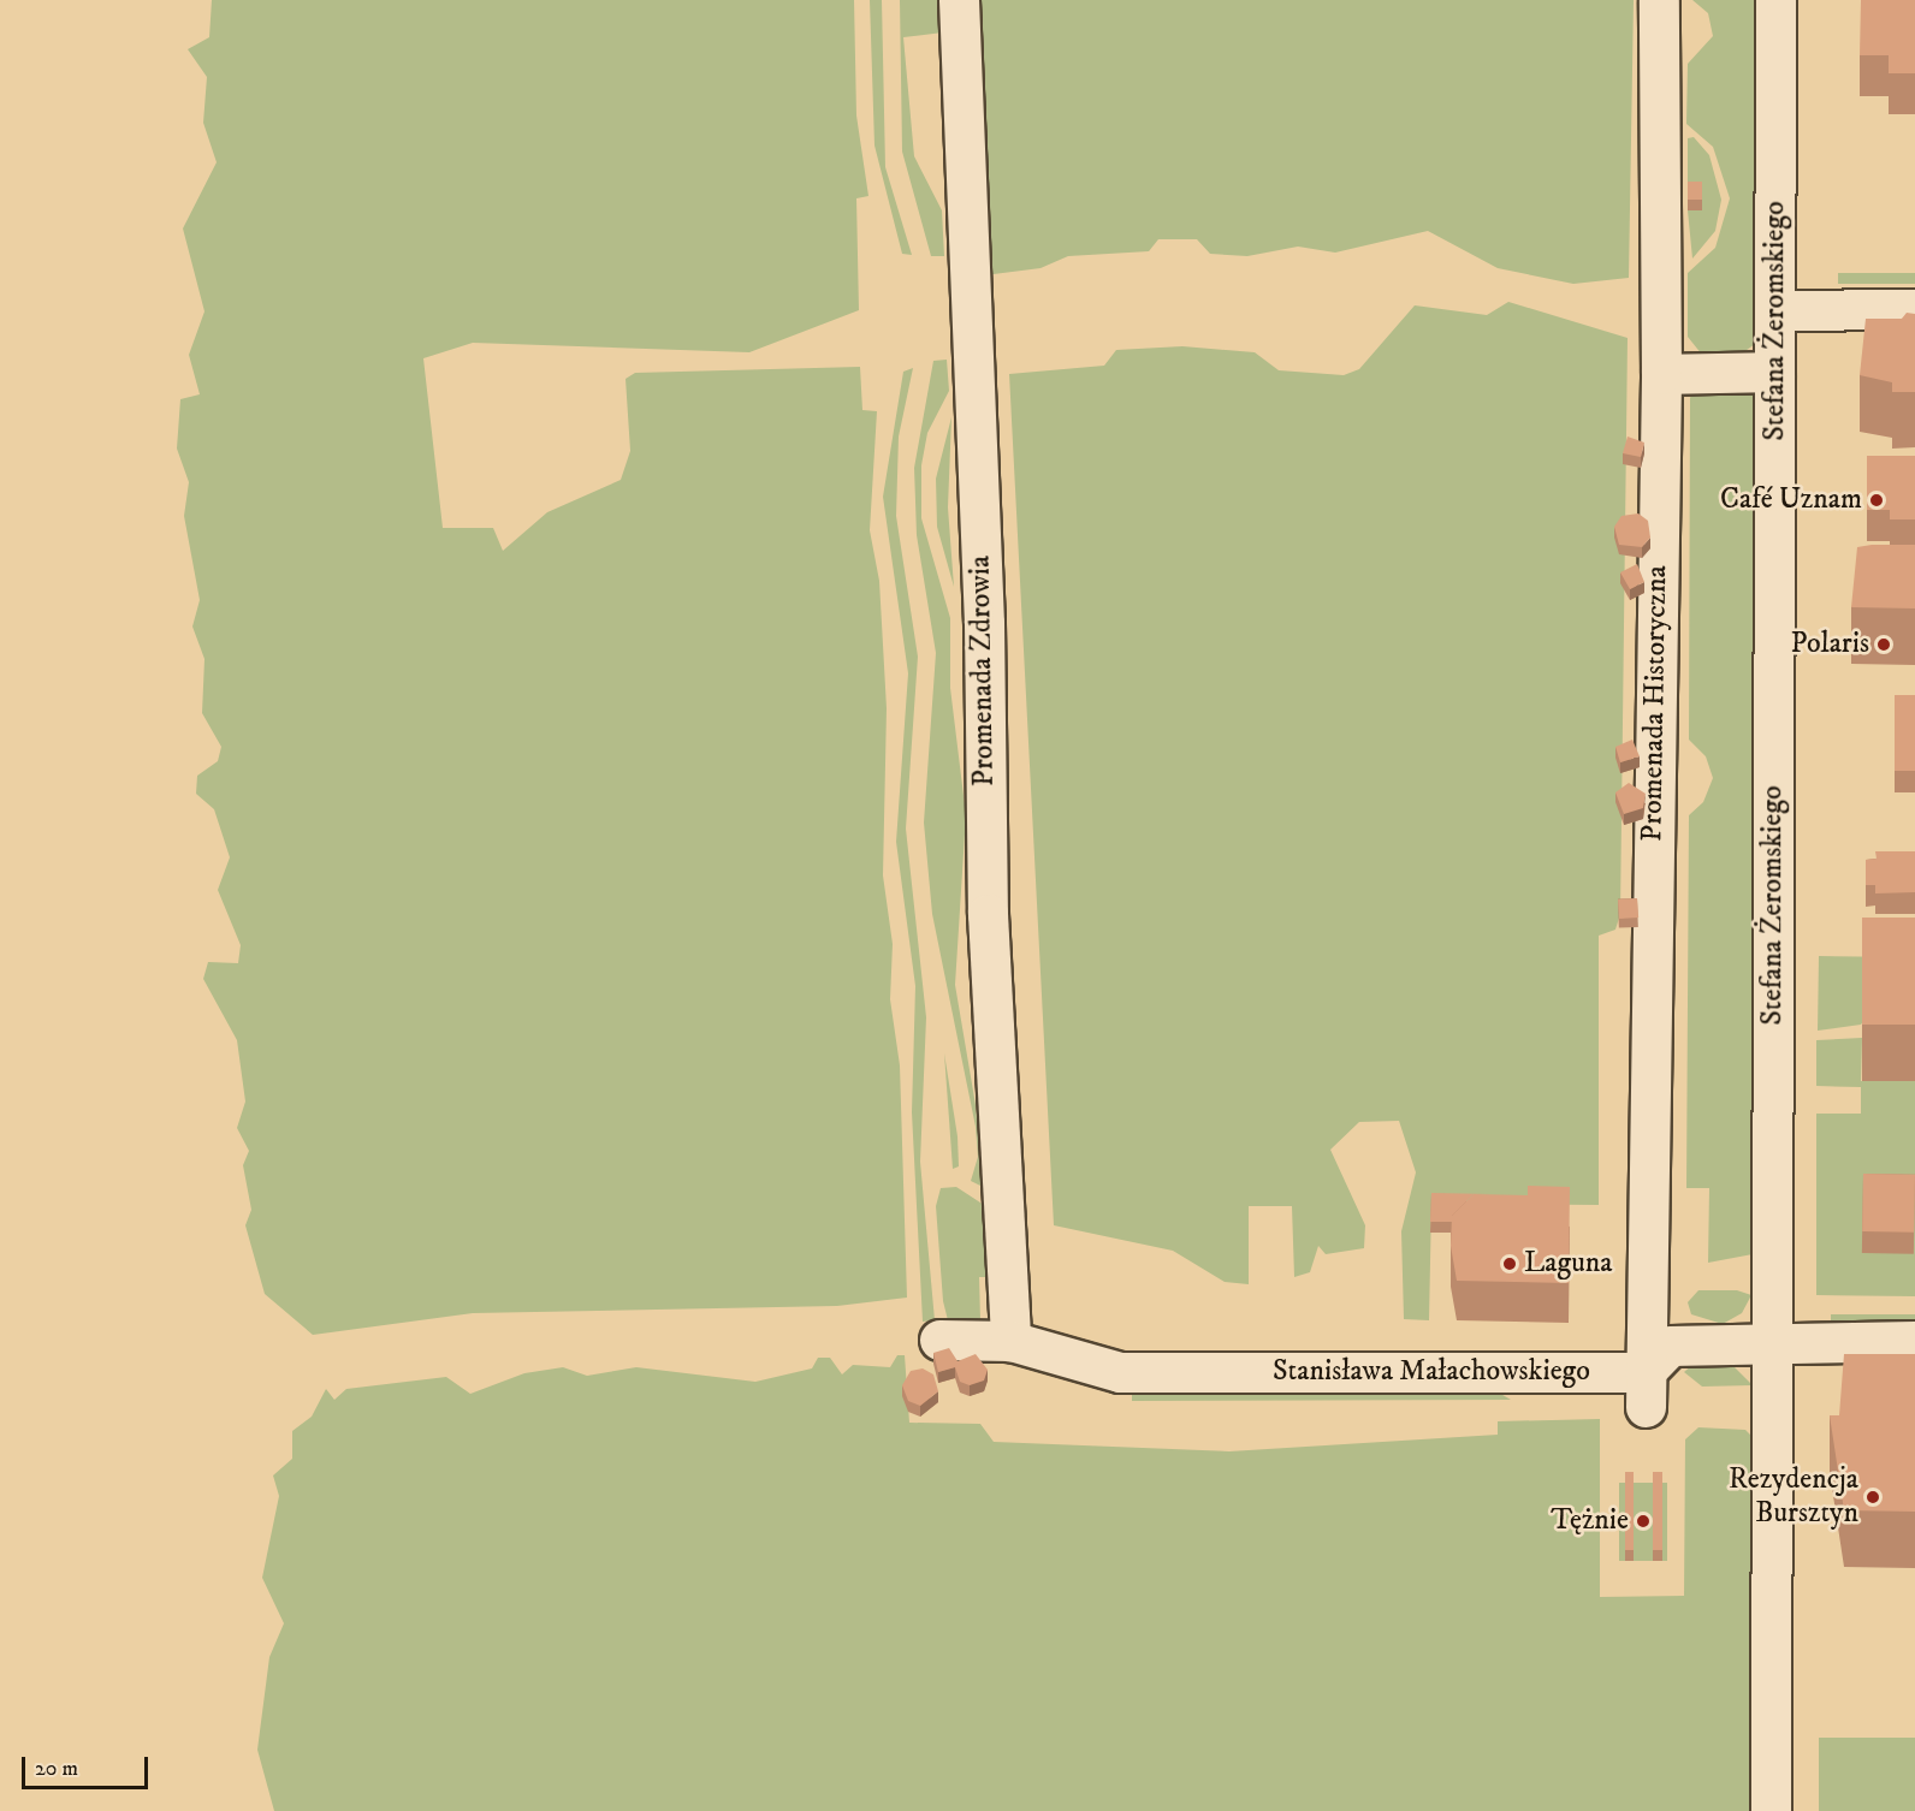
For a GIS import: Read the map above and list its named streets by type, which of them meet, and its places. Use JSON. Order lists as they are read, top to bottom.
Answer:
{
  "streets": {
    "street": [
      "Stefana Żeromskiego",
      "Promenada Zdrowia",
      "Promenada Historyczna",
      "Stanisława Małachowskiego"
    ]
  },
  "crossings": [
    ["Promenada Zdrowia", "Stanisława Małachowskiego"],
    ["Promenada Historyczna", "Stanisława Małachowskiego"]
  ],
  "places": [
    "Café Uznam",
    "Polaris",
    "Laguna",
    "Rezydencja Bursztyn",
    "Tężnie"
  ],
  "scale_bar": "20 m"
}
